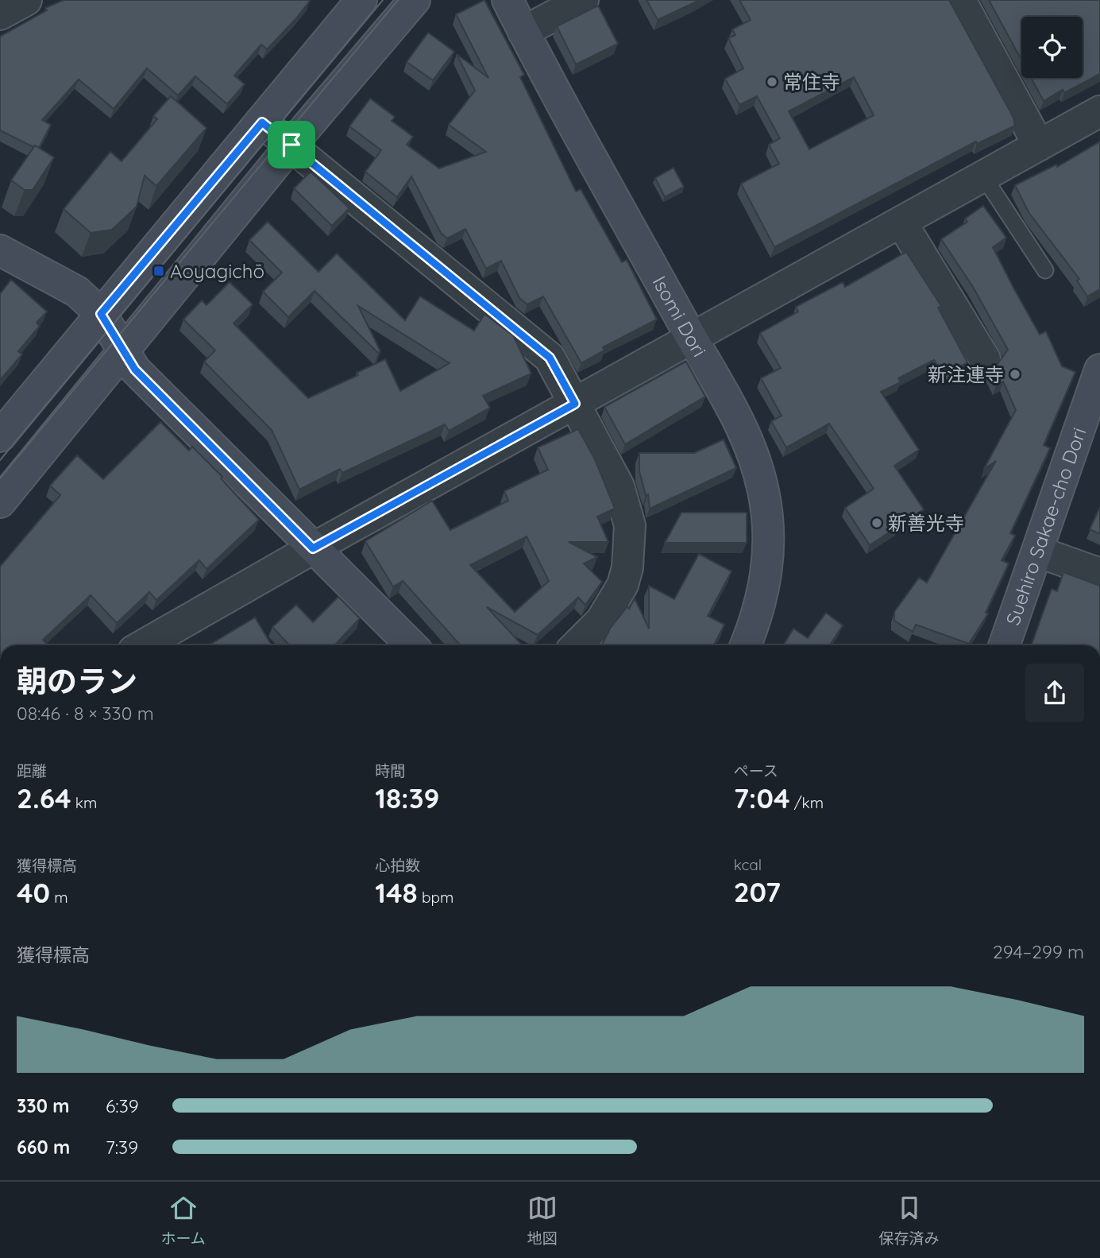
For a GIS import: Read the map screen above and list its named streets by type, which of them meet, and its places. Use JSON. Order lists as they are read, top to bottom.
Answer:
{
  "streets": {
    "street": ["Isomi Dori", "Suehiro Sakae-cho Dori"]
  },
  "places": {
    "other": ["常住寺", "新注連寺", "新善光寺"],
    "transit": ["Aoyagichō"]
  },
  "page": {
    "heading": ["朝のラン", "08:46 · 8 × 330 m"],
    "stats": [
      ["距離", "2.64 km"],
      ["時間", "18:39"],
      ["ペース", "7:04 /km"],
      ["獲得標高", "40 m"],
      ["心拍数", "148 bpm"],
      ["kcal", "207"]
    ],
    "chart": ["獲得標高", "294–299 m"],
    "list": [
      {
        "name": "330 m",
        "note": "6:39"
      },
      {
        "name": "660 m",
        "note": "7:39"
      }
    ],
    "tabs": ["ホーム", "地図", "保存済み"]
  }
}
